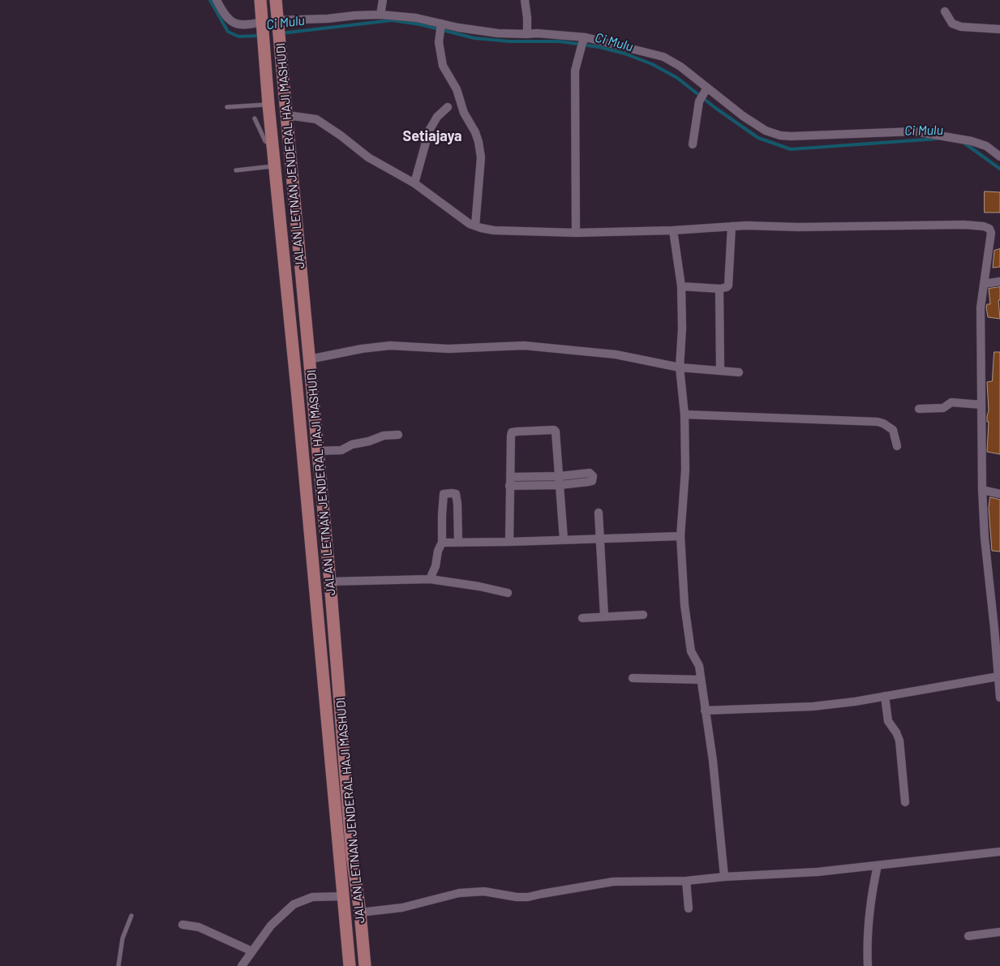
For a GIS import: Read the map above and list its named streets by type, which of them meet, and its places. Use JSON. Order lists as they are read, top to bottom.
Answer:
{
  "streets": {
    "main road": ["JALAN LETNAN JENDERAL HAJI MASHUDI"]
  },
  "districts": ["Setiajaya"],
  "water": ["Ci Mulu"]
}
